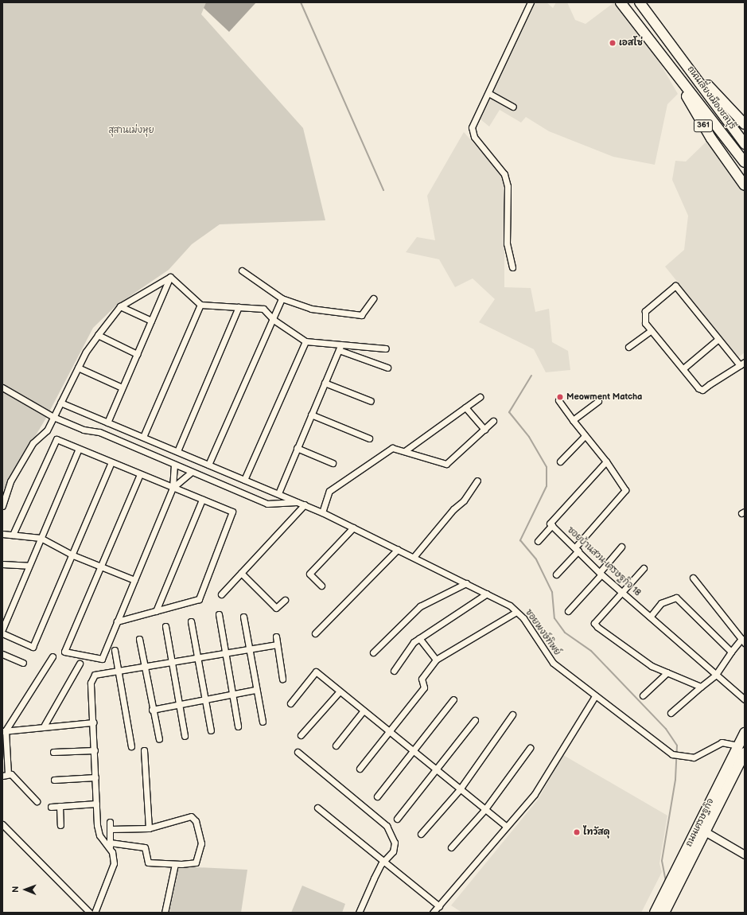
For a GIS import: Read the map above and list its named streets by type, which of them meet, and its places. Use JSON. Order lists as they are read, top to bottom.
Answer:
{
  "streets": {
    "main road": ["ถนนเลี่ยงเมืองชลบุรี", "361", "ถนนเศรษฐกิจ"],
    "street": ["ซอยบ้านสวน-เศรษฐกิจ 18", "ซอยพงษ์ทิพย์"]
  },
  "crossings": [
    ["ซอยพงษ์ทิพย์", "ถนนเศรษฐกิจ"]
  ],
  "parks": ["สุสานเม่งหุย"],
  "places": ["เอสโซ่", "Meowment Matcha", "ไทวัสดุ"],
  "north": "left"
}
